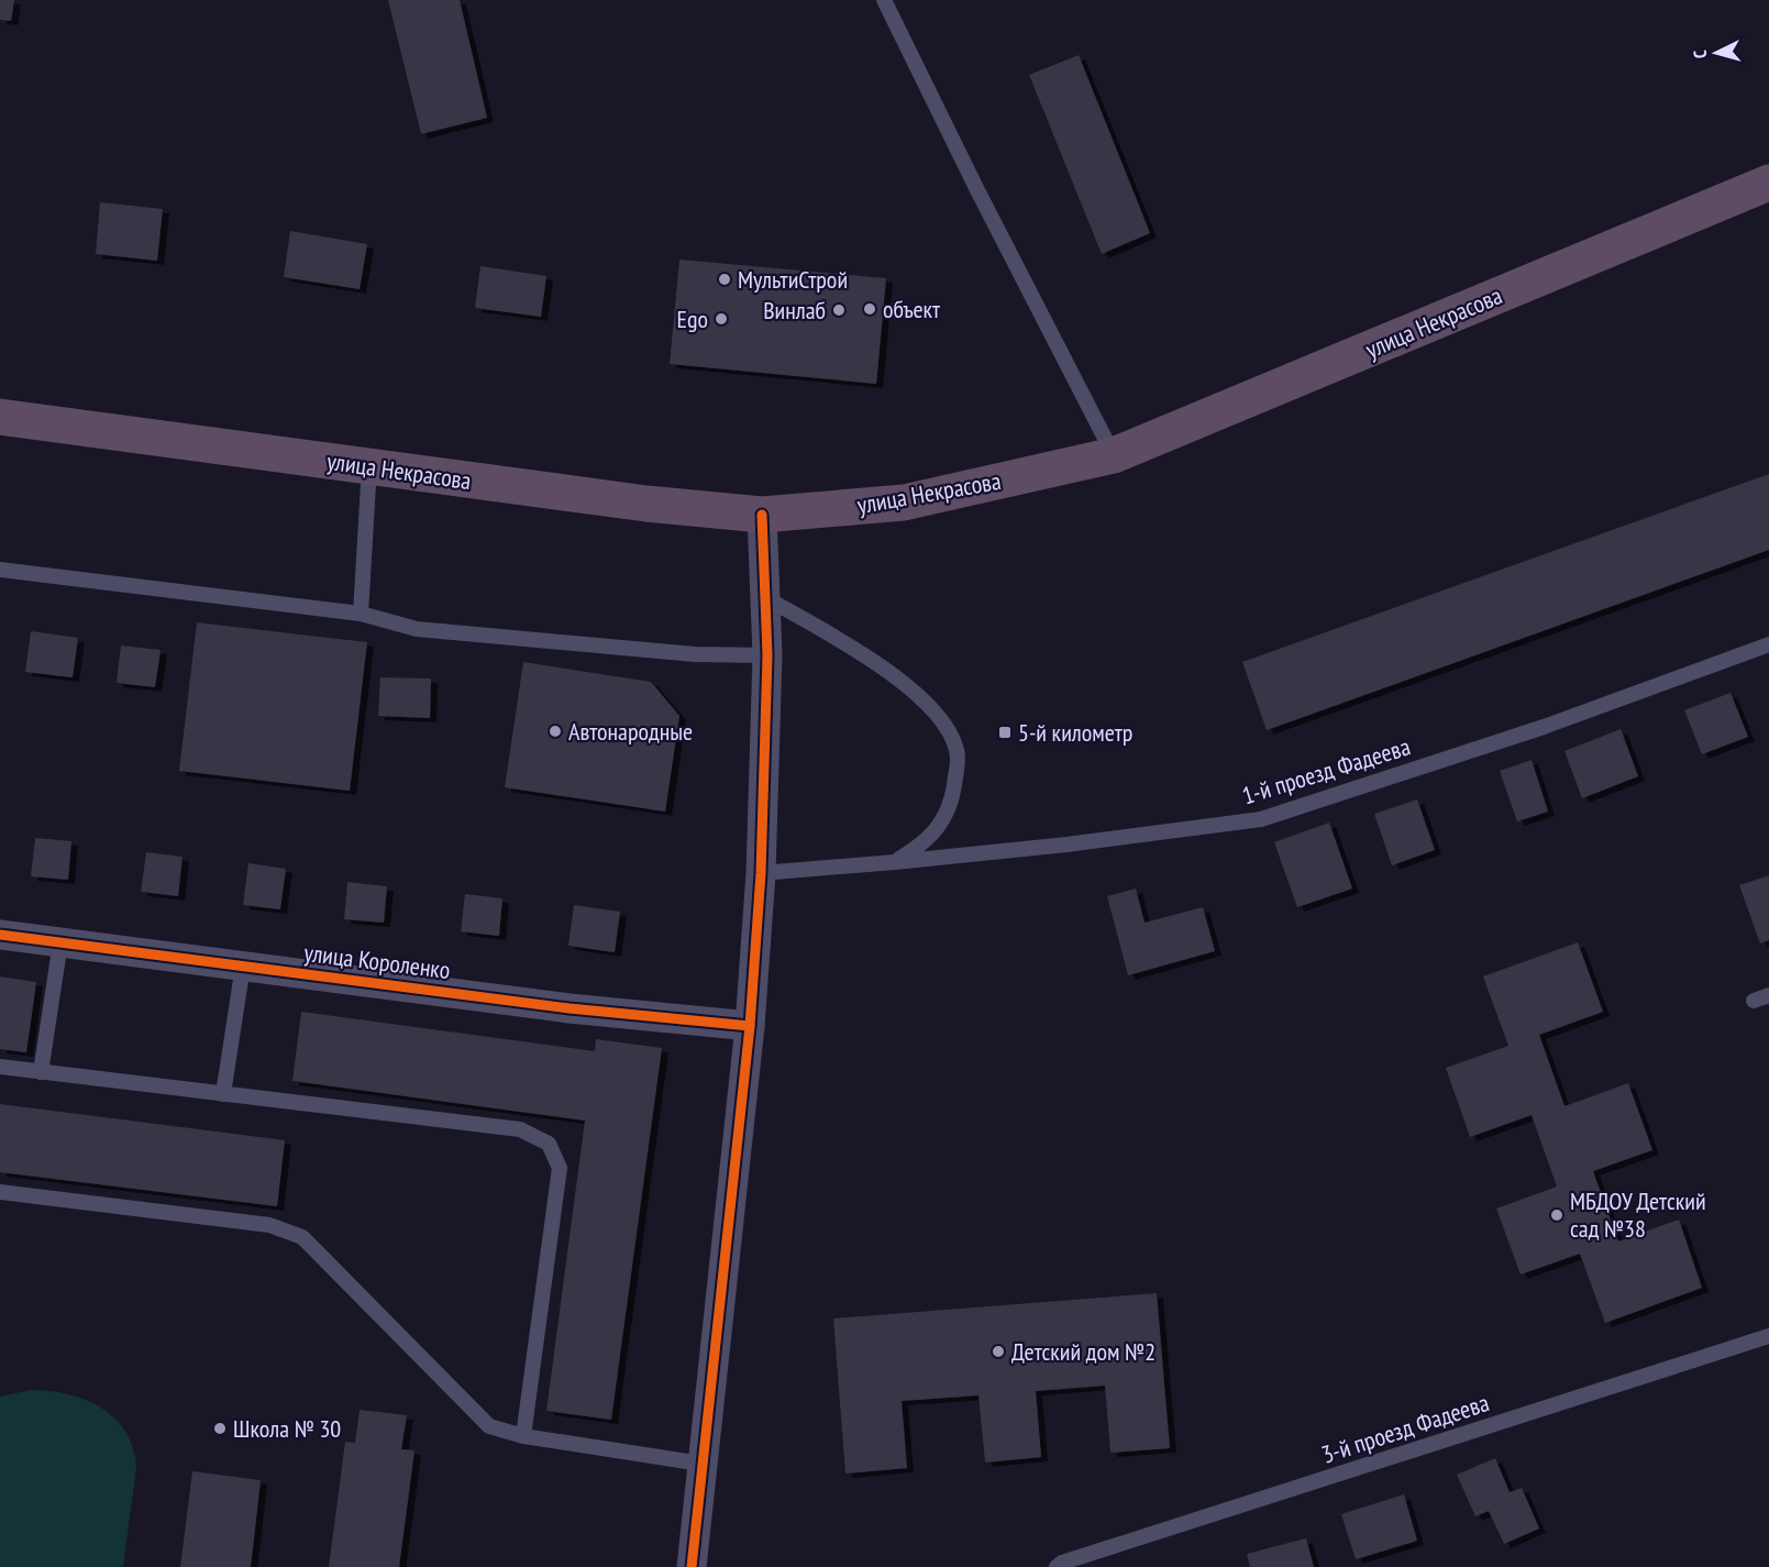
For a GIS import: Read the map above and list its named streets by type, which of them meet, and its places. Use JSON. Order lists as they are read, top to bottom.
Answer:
{
  "streets": {
    "highway": ["улица Некрасова"],
    "street": ["улица Короленко"],
    "lane": ["1-й проезд Фадеева", "3-й проезд Фадеева"]
  },
  "places": {
    "other": [
      "МультиСтрой",
      "объект",
      "Винлаб",
      "Ego",
      "Автонародные",
      "МБДОУ Детский сад №38",
      "Детский дом №2",
      "Школа № 30"
    ],
    "transit": ["5-й километр"]
  },
  "north": "left"
}
